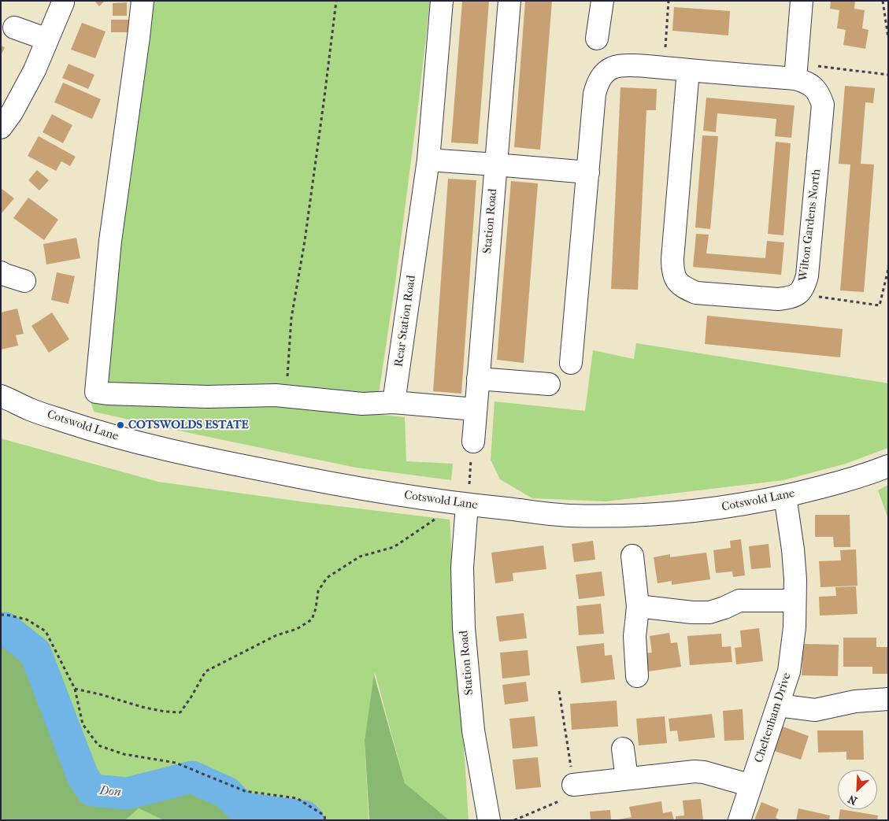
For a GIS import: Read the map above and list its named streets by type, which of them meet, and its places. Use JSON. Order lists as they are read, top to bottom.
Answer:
{
  "streets": {
    "street": [
      "Station Road",
      "Wilton Gardens North",
      "Rear Station Road",
      "Cotswold Lane",
      "Cheltenham Drive"
    ]
  },
  "crossings": [
    ["Station Road", "Cotswold Lane"],
    ["Cotswold Lane", "Cheltenham Drive"]
  ],
  "water": ["Don"],
  "places": ["COTSWOLDS ESTATE"],
  "north": "bottom left"
}
